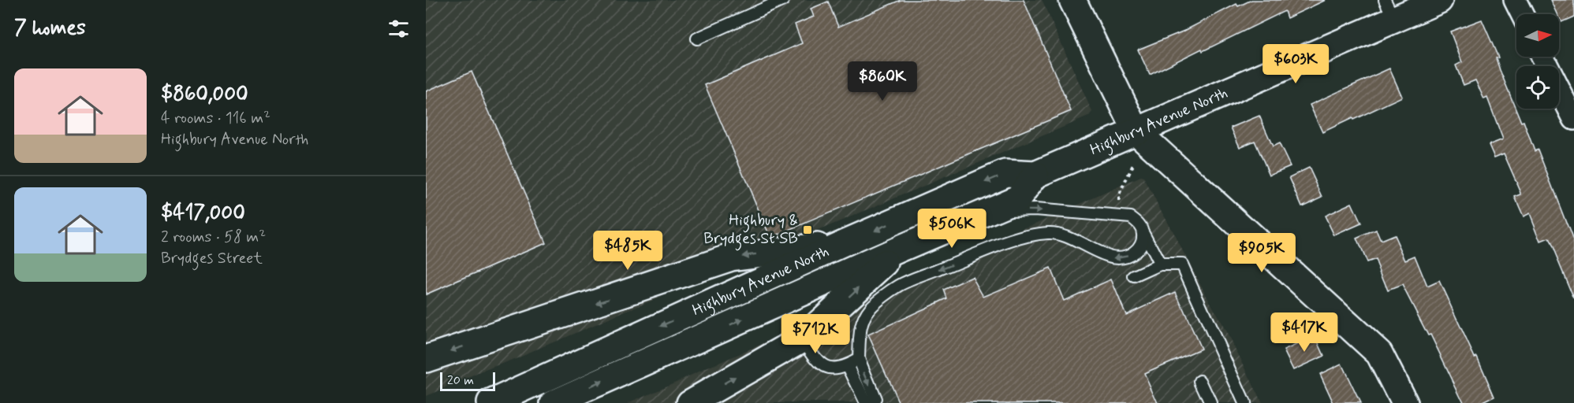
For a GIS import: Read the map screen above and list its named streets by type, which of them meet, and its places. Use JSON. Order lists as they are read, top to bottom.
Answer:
{
  "streets": {
    "main road": ["Highbury Avenue North"]
  },
  "places": {
    "transit": ["Highbury & Brydges St SB"]
  },
  "scale_bar": "20 m",
  "north": "right",
  "page": {
    "heading": "7 homes",
    "price": [
      "$603K",
      "$860K",
      "$506K",
      "$485K",
      "$905K",
      "$417K",
      "$712K"
    ],
    "list": [
      {
        "name": "$860,000",
        "note": "4 rooms · 116 m² · Highbury Avenue North"
      },
      {
        "name": "$417,000",
        "note": "2 rooms · 58 m² · Brydges Street"
      }
    ],
    "scale": "20 m"
  }
}
